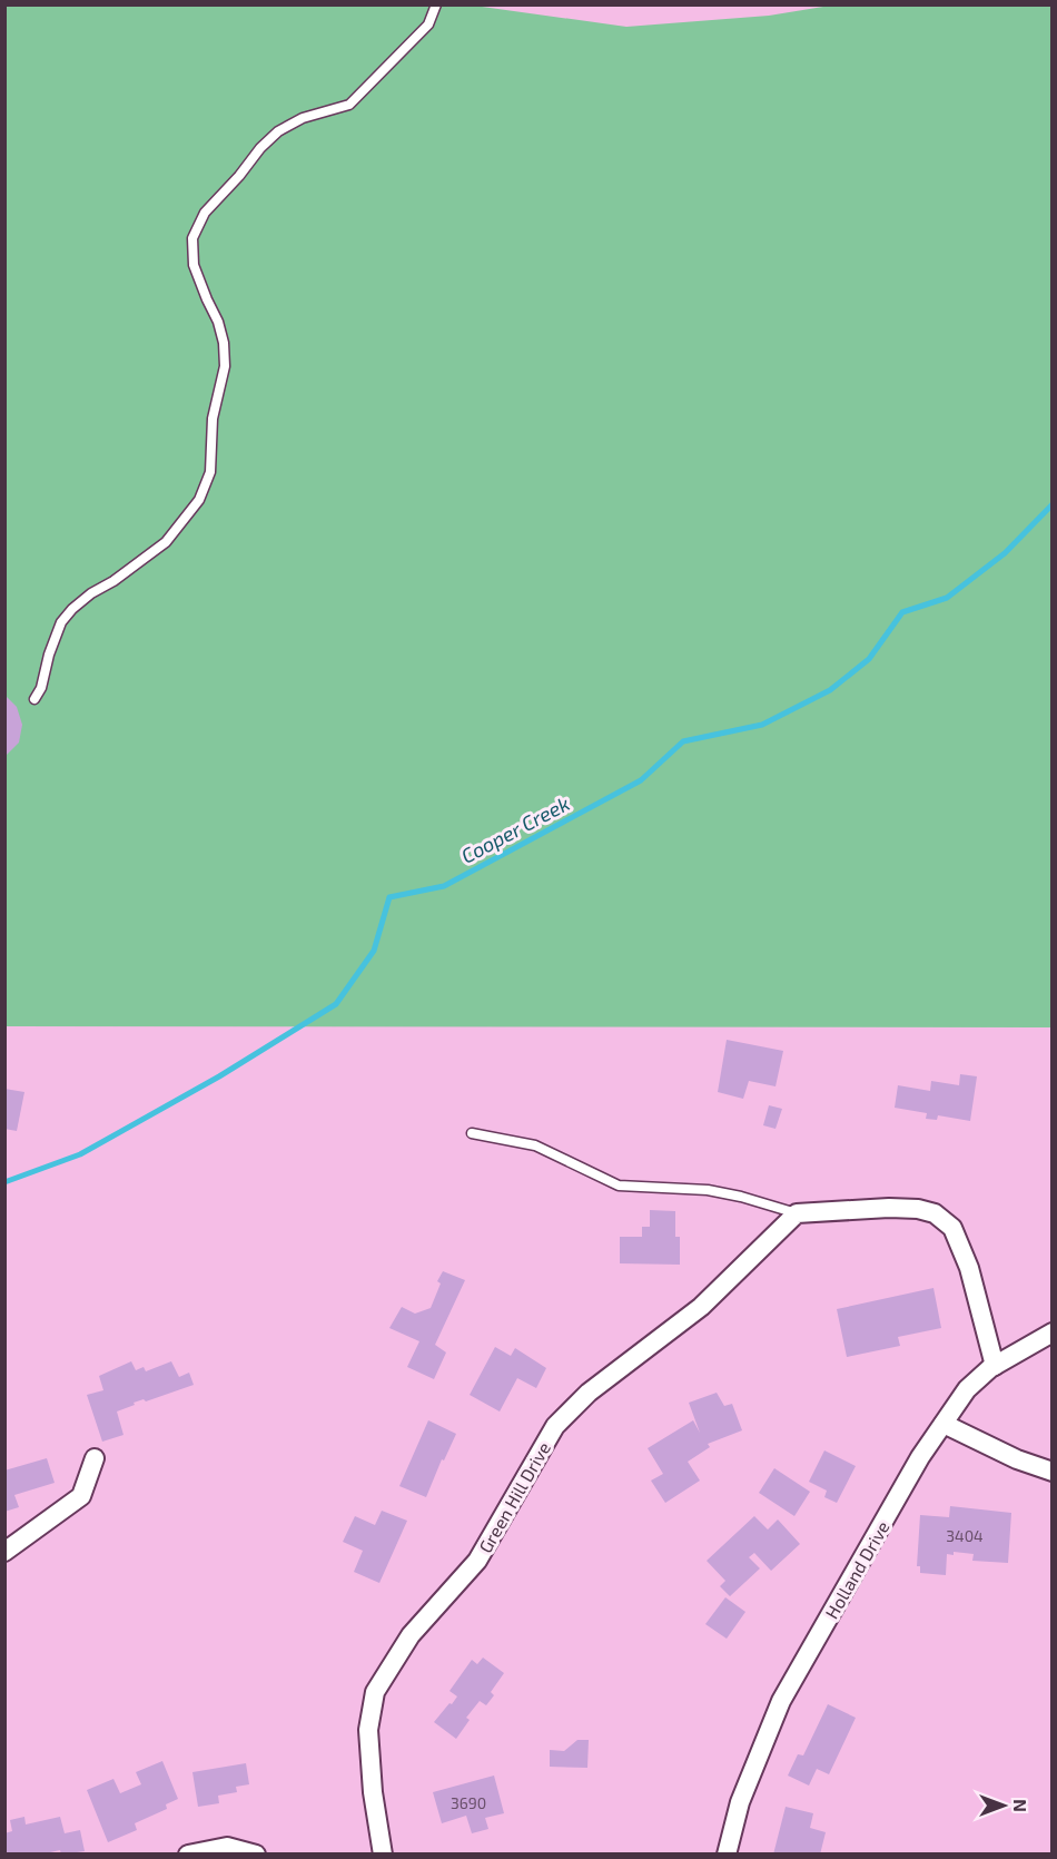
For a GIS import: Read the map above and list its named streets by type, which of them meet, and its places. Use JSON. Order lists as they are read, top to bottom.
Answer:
{
  "streets": {
    "street": ["Green Hill Drive", "Holland Drive"]
  },
  "water": ["Cooper Creek"],
  "house_numbers": ["3404", "3690"],
  "north": "right"
}
